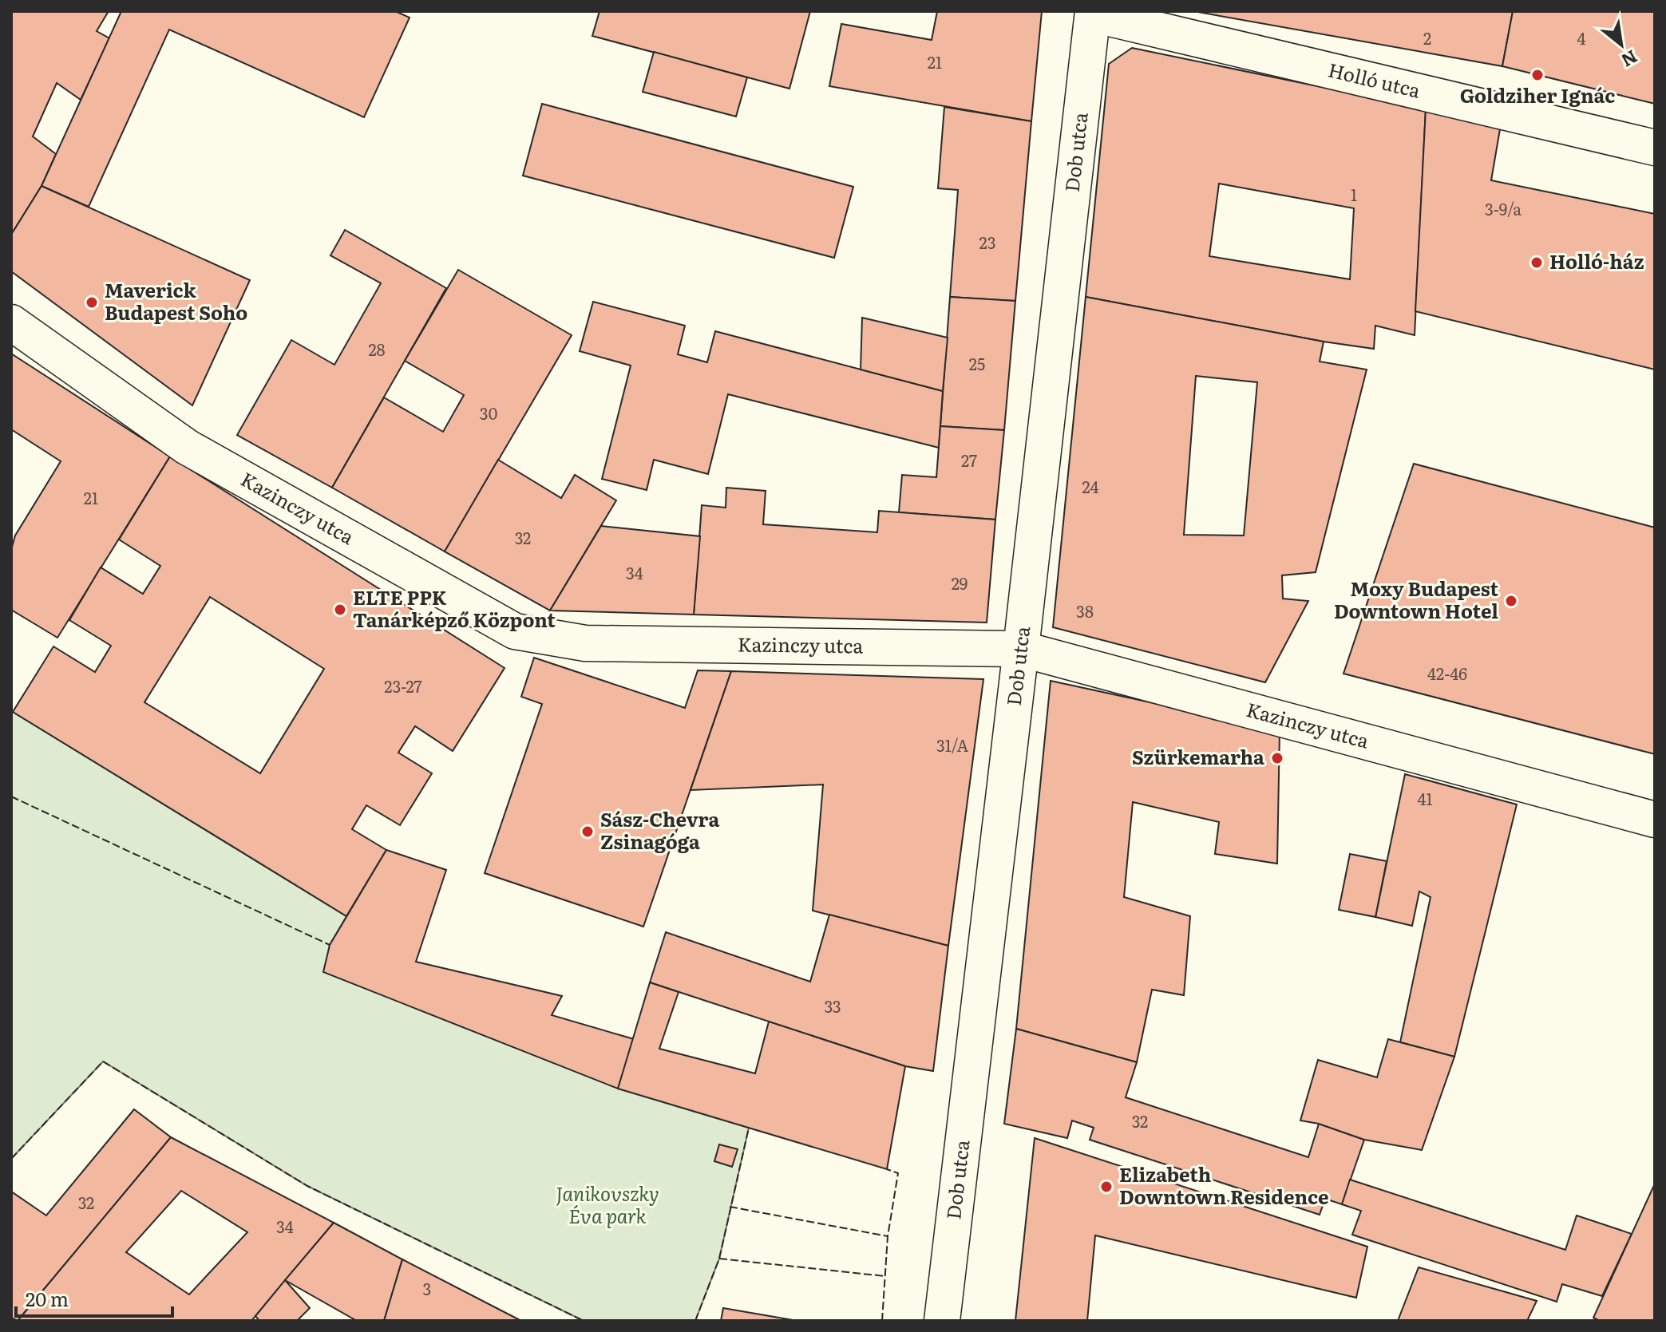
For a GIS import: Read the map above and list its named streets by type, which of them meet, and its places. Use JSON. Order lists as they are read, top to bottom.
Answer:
{
  "streets": {
    "street": ["Holló utca", "Dob utca", "Kazinczy utca"]
  },
  "crossings": [
    ["Holló utca", "Dob utca"],
    ["Dob utca", "Kazinczy utca"]
  ],
  "parks": ["Janikovszky Éva park"],
  "places": [
    "Goldziher Ignác",
    "Holló-ház",
    "Maverick Budapest Soho",
    "Moxy Budapest Downtown Hotel",
    "ELTE PPK Tanárképző Központ",
    "Szürkemarha",
    "Sász-Chevra Zsinagóga",
    "Elizabeth Downtown Residence"
  ],
  "house_numbers": [
    "2",
    "4",
    "21",
    "1",
    "3-9/a",
    "23",
    "28",
    "25",
    "30",
    "27",
    "24",
    "21",
    "32",
    "34",
    "29",
    "38",
    "42-46",
    "23-27",
    "31/A",
    "41",
    "33",
    "32",
    "32",
    "34",
    "3"
  ],
  "scale_bar": "20 m",
  "north": "bottom right"
}
